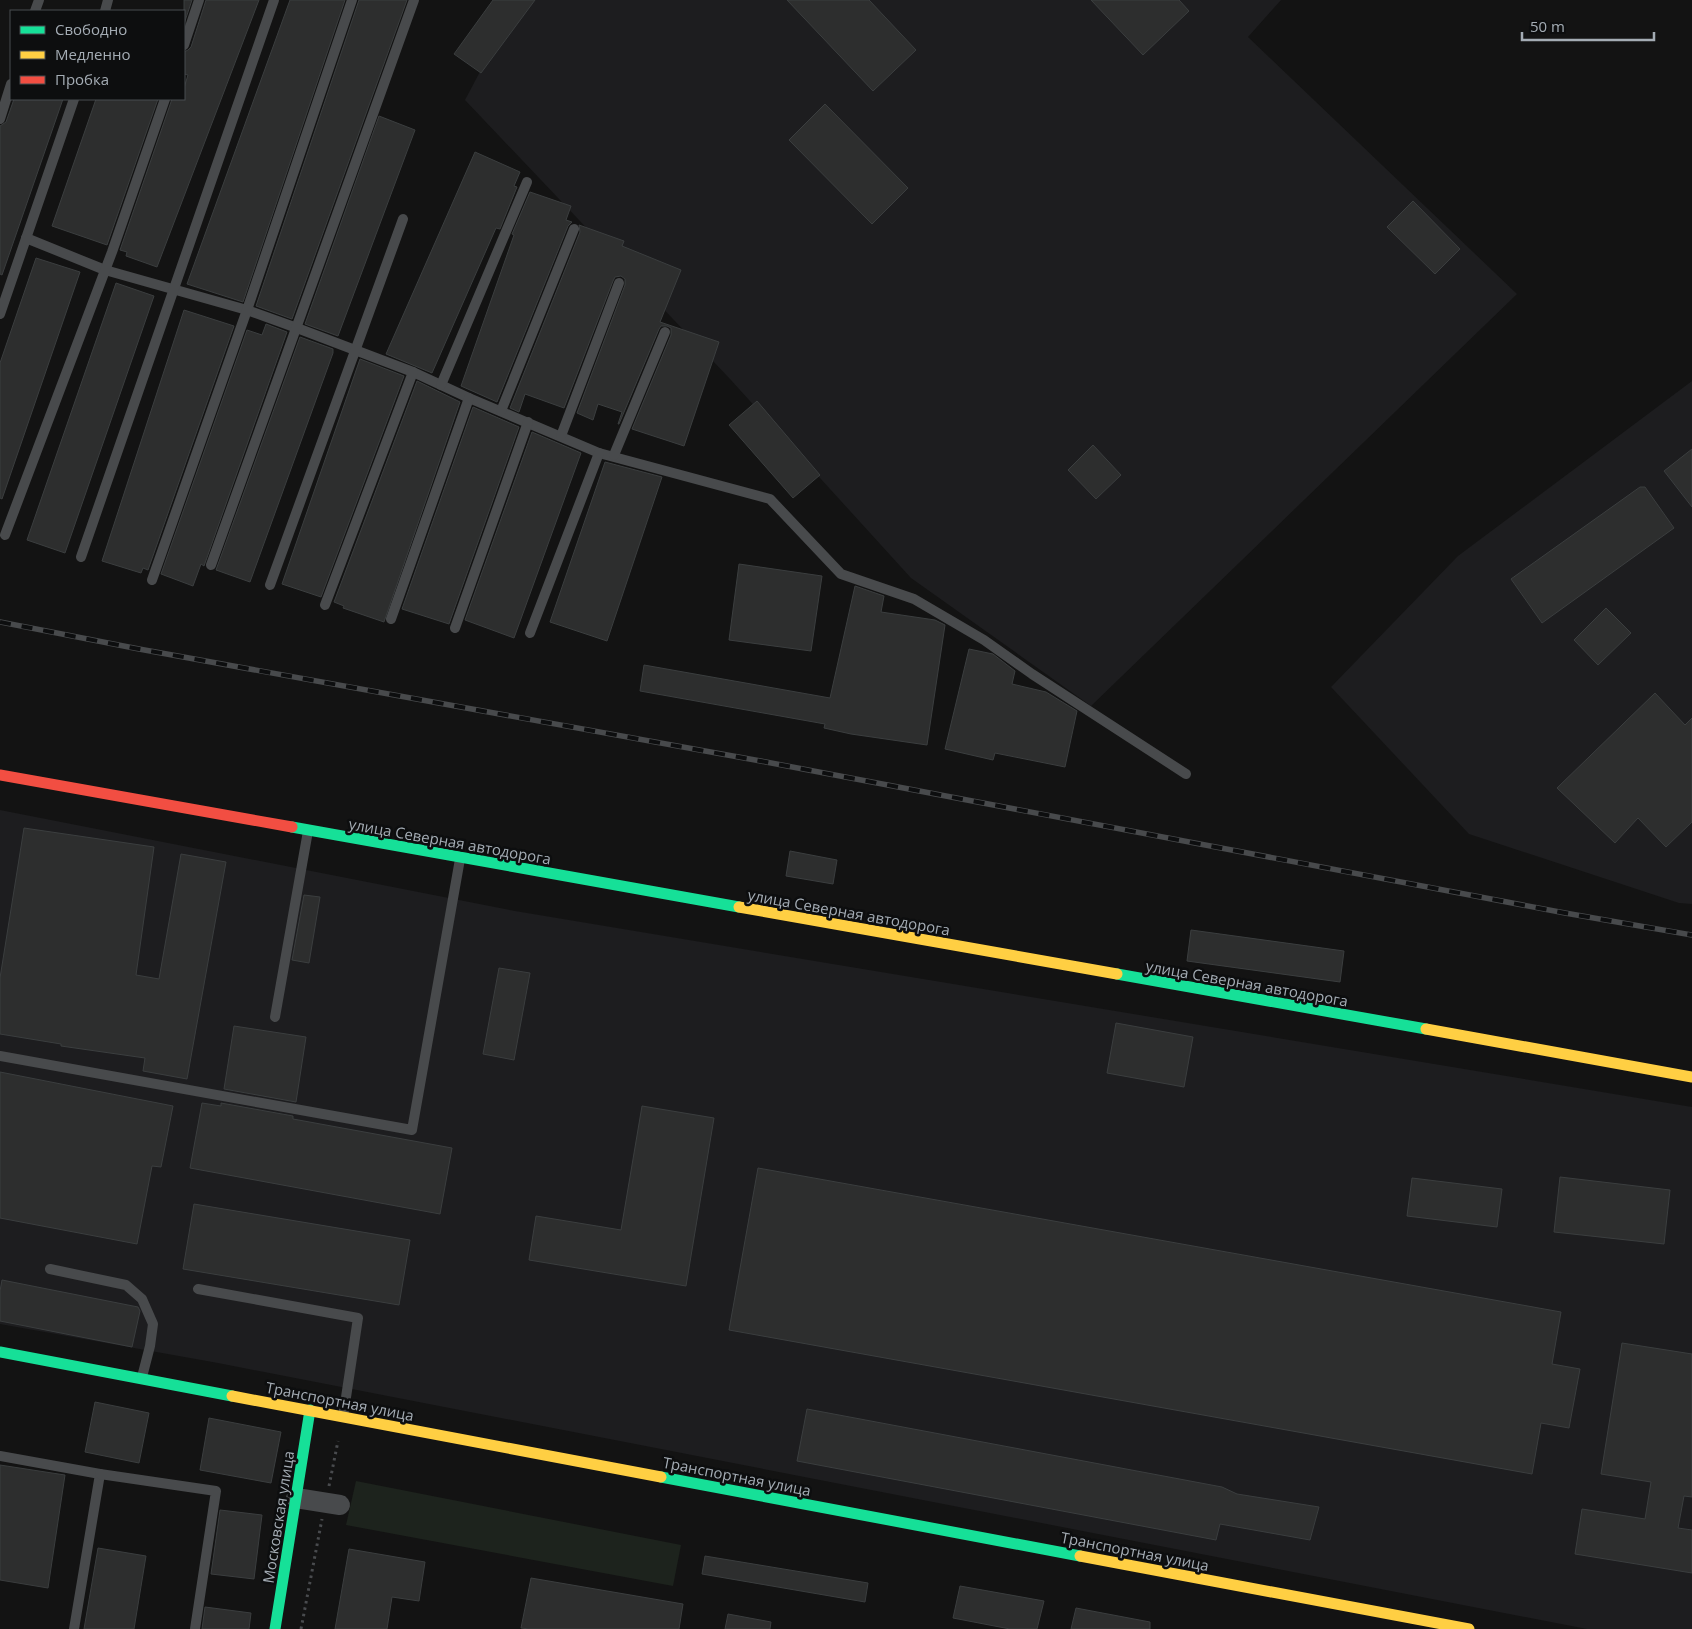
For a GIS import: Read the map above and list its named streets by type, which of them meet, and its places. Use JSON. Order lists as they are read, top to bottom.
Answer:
{
  "streets": {
    "street": ["улица Северная автодорога", "Транспортная улица", "Московская улица"]
  },
  "crossings": [
    ["Транспортная улица", "Московская улица"]
  ],
  "legend": ["Свободно", "Медленно", "Пробка"],
  "scale_bar": "50 m"
}
